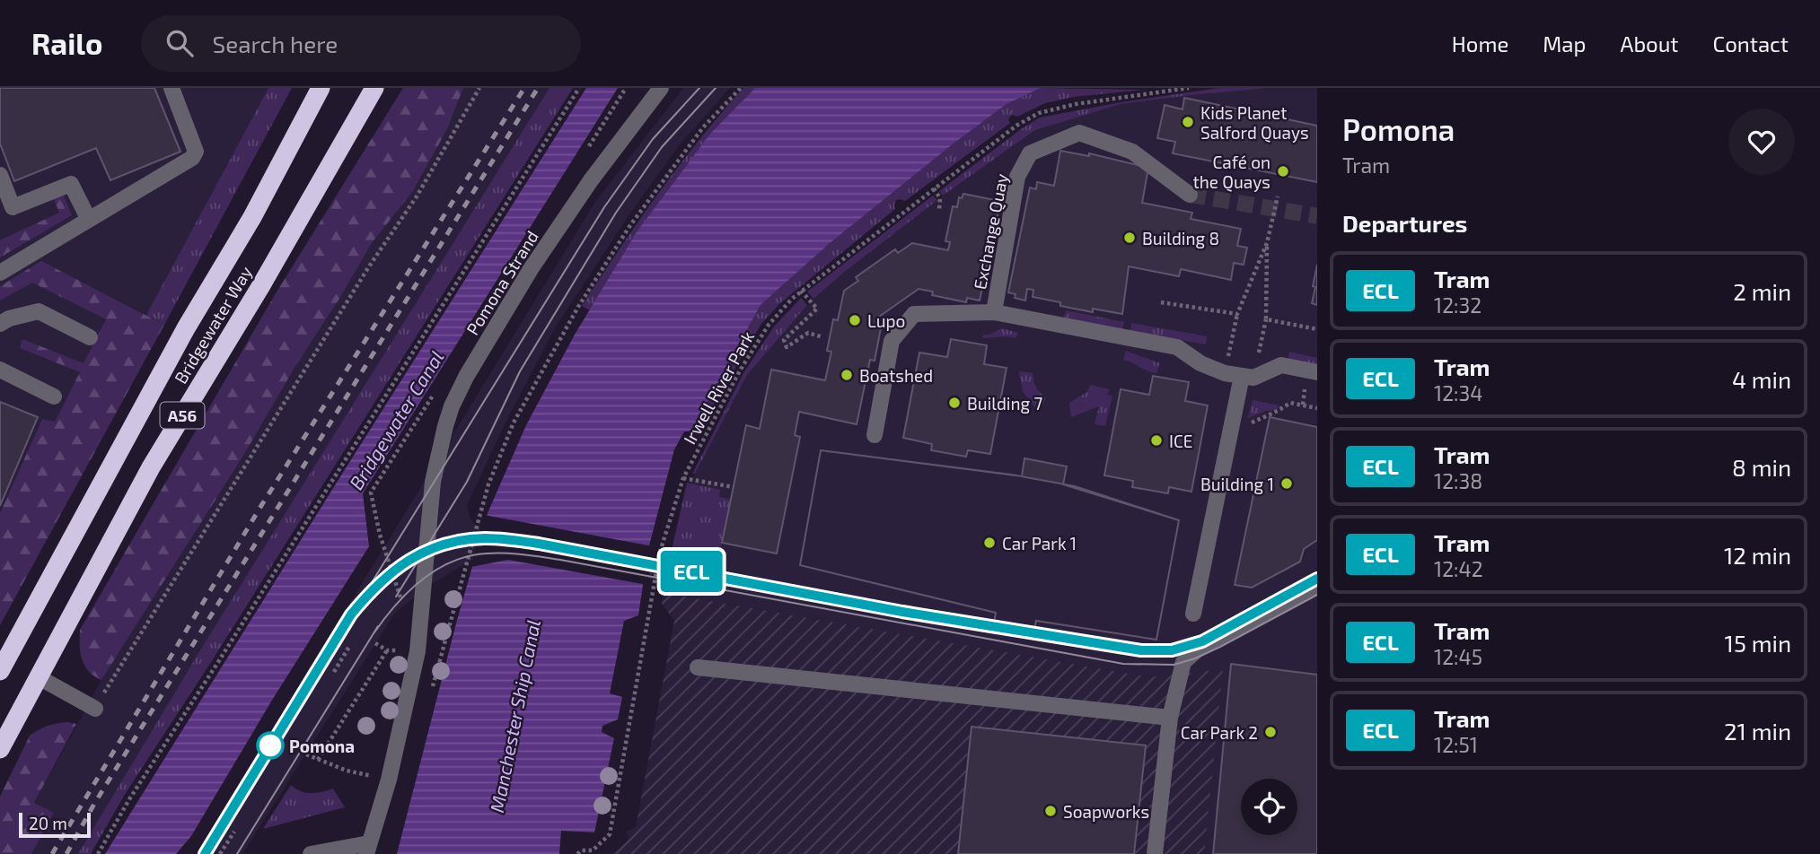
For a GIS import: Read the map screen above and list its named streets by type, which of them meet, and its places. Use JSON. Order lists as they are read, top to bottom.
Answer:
{
  "streets": {
    "highway": ["Bridgewater Way", "A56"],
    "street": ["Exchange Quay", "Pomona Strand"],
    "path": ["Irwell River Park"]
  },
  "water": ["Bridgewater Canal", "Manchester Ship Canal"],
  "places": [
    "Kids Planet Salford Quays",
    "Café on the Quays",
    "Building 8",
    "Lupo",
    "Boatshed",
    "Building 7",
    "ICE",
    "Building 1",
    "Car Park 1",
    "Car Park 2",
    "Pomona",
    "Soapworks"
  ],
  "lines": ["tram line ECL"],
  "scale_bar": "20 m",
  "page": {
    "header": "Railo",
    "search": "Search here",
    "nav": [
      "Home",
      "Map",
      "About",
      "Contact"
    ],
    "on_map": "ECL",
    "heading": [
      ["Pomona", "Tram"],
      "Departures"
    ],
    "list": [
      {
        "mark": "ECL",
        "name": "Tram",
        "note": "12:32",
        "value": "2 min"
      },
      {
        "mark": "ECL",
        "name": "Tram",
        "note": "12:34",
        "value": "4 min"
      },
      {
        "mark": "ECL",
        "name": "Tram",
        "note": "12:38",
        "value": "8 min"
      },
      {
        "mark": "ECL",
        "name": "Tram",
        "note": "12:42",
        "value": "12 min"
      },
      {
        "mark": "ECL",
        "name": "Tram",
        "note": "12:45",
        "value": "15 min"
      },
      {
        "mark": "ECL",
        "name": "Tram",
        "note": "12:51",
        "value": "21 min"
      }
    ],
    "scale": "20 m"
  }
}
